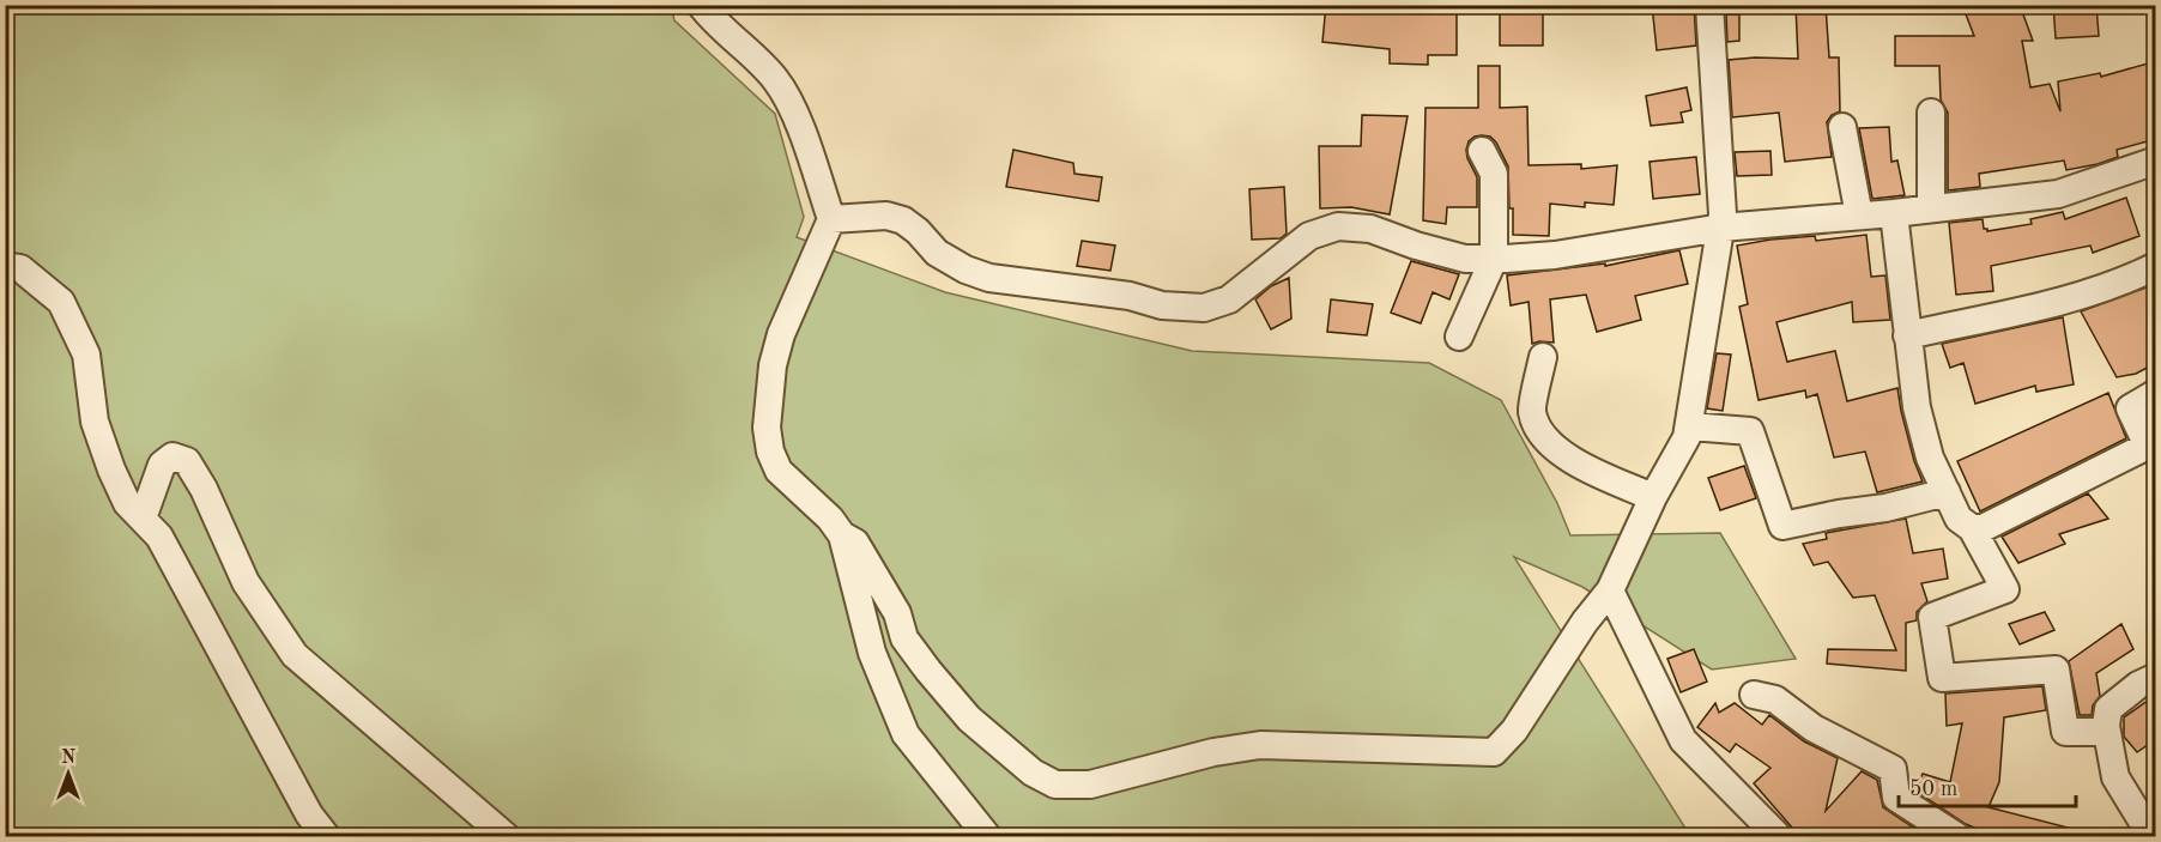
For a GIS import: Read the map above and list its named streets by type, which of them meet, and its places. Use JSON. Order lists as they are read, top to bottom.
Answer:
{
  "scale_bar": "50 m",
  "north": "top"
}
